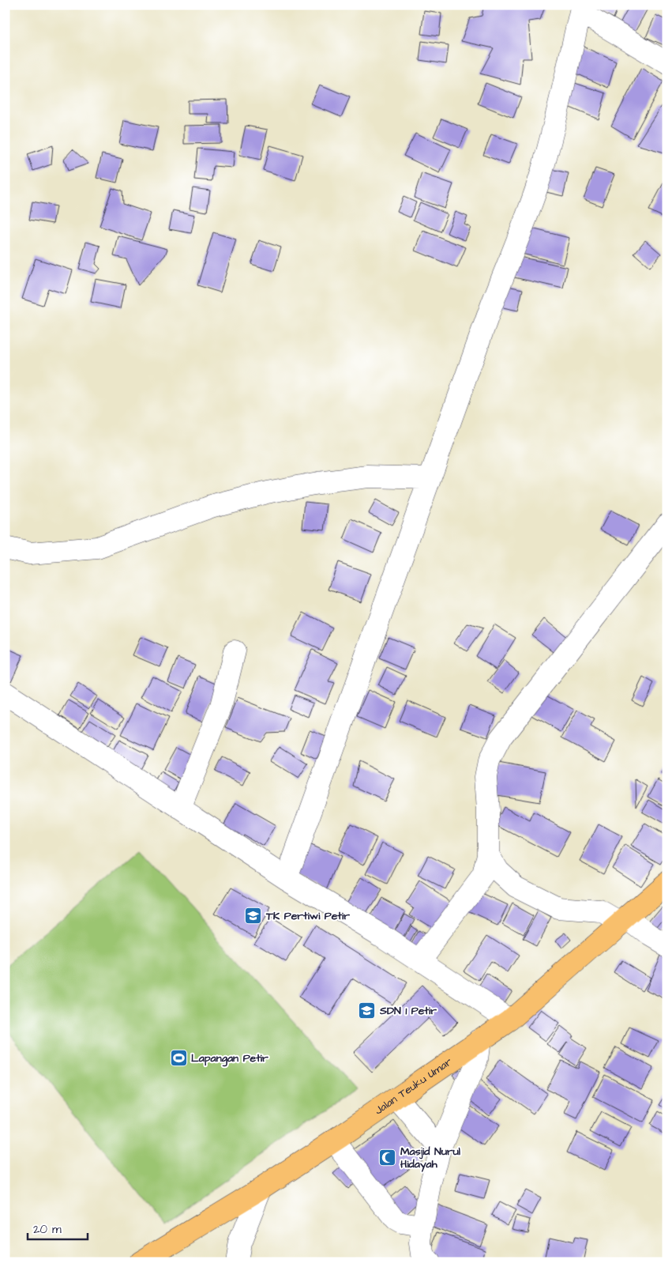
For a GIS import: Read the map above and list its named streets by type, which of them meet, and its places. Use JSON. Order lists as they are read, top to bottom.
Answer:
{
  "streets": {
    "main road": ["Jalan Teuku Umar"]
  },
  "places": {
    "school or university": ["TK Pertiwi Petir", "SDN 1 Petir"],
    "sports": ["Lapangan Petir"],
    "mosque": ["Masjid Nurul Hidayah"]
  },
  "scale_bar": "20 m"
}
